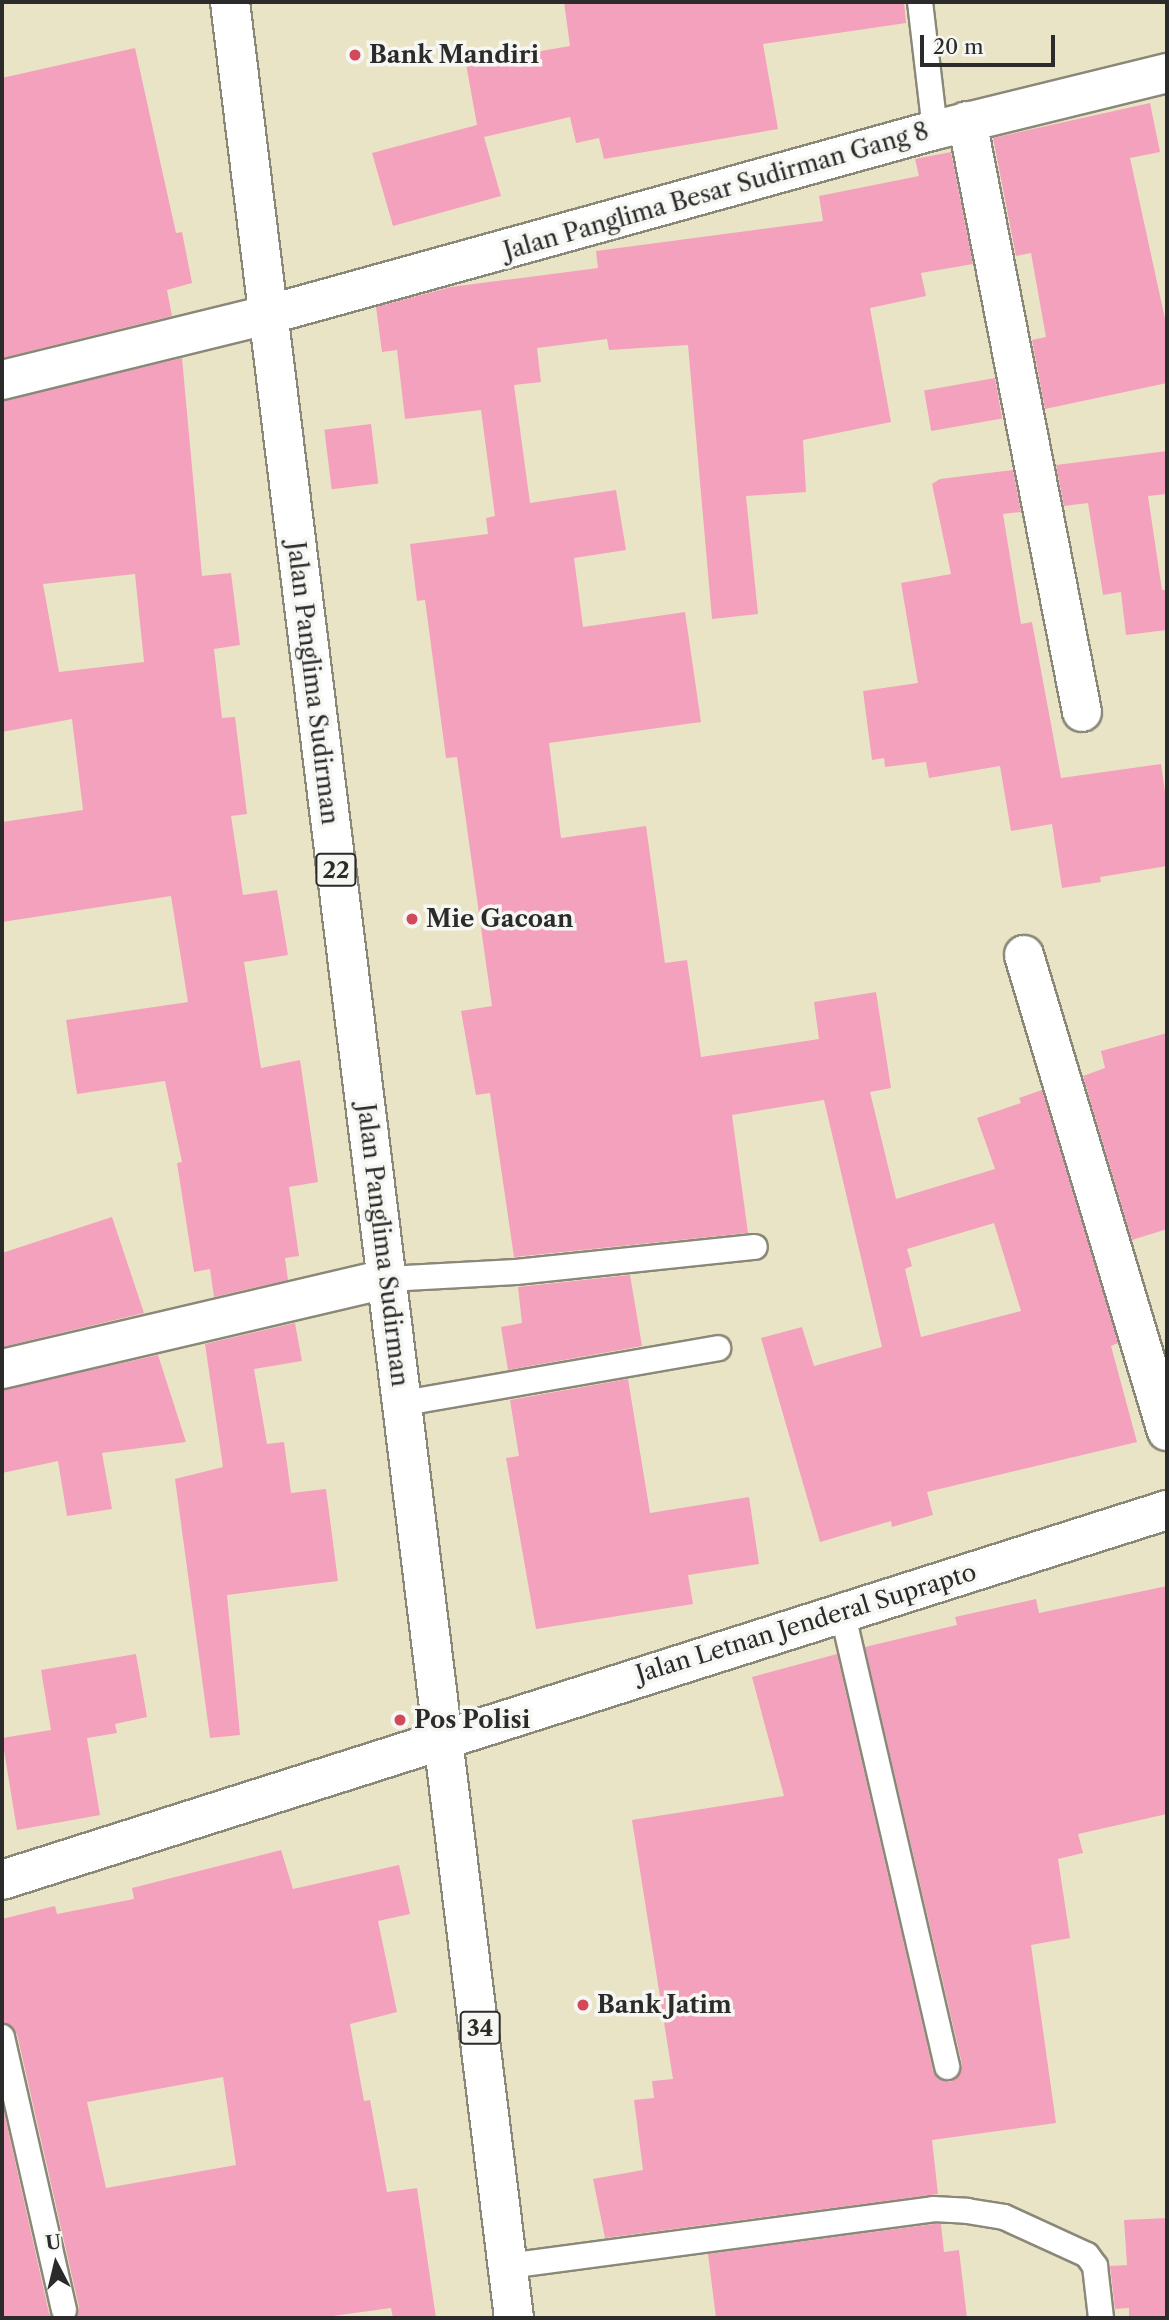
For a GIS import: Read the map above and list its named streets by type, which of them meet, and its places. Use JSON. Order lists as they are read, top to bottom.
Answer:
{
  "streets": {
    "main road": [
      "Jalan Panglima Besar Sudirman Gang 8",
      "Jalan Panglima Sudirman",
      "22",
      "Jalan Letnan Jenderal Suprapto",
      "34"
    ]
  },
  "crossings": [
    ["Jalan Panglima Besar Sudirman Gang 8", "Jalan Panglima Sudirman"],
    ["Jalan Panglima Sudirman", "Jalan Letnan Jenderal Suprapto"],
    ["Jalan Panglima Sudirman", "34"],
    ["Jalan Letnan Jenderal Suprapto", "34"]
  ],
  "places": [
    "Bank Mandiri",
    "Mie Gacoan",
    "Pos Polisi",
    "Bank Jatim"
  ],
  "scale_bar": "20 m",
  "north": "top"
}
